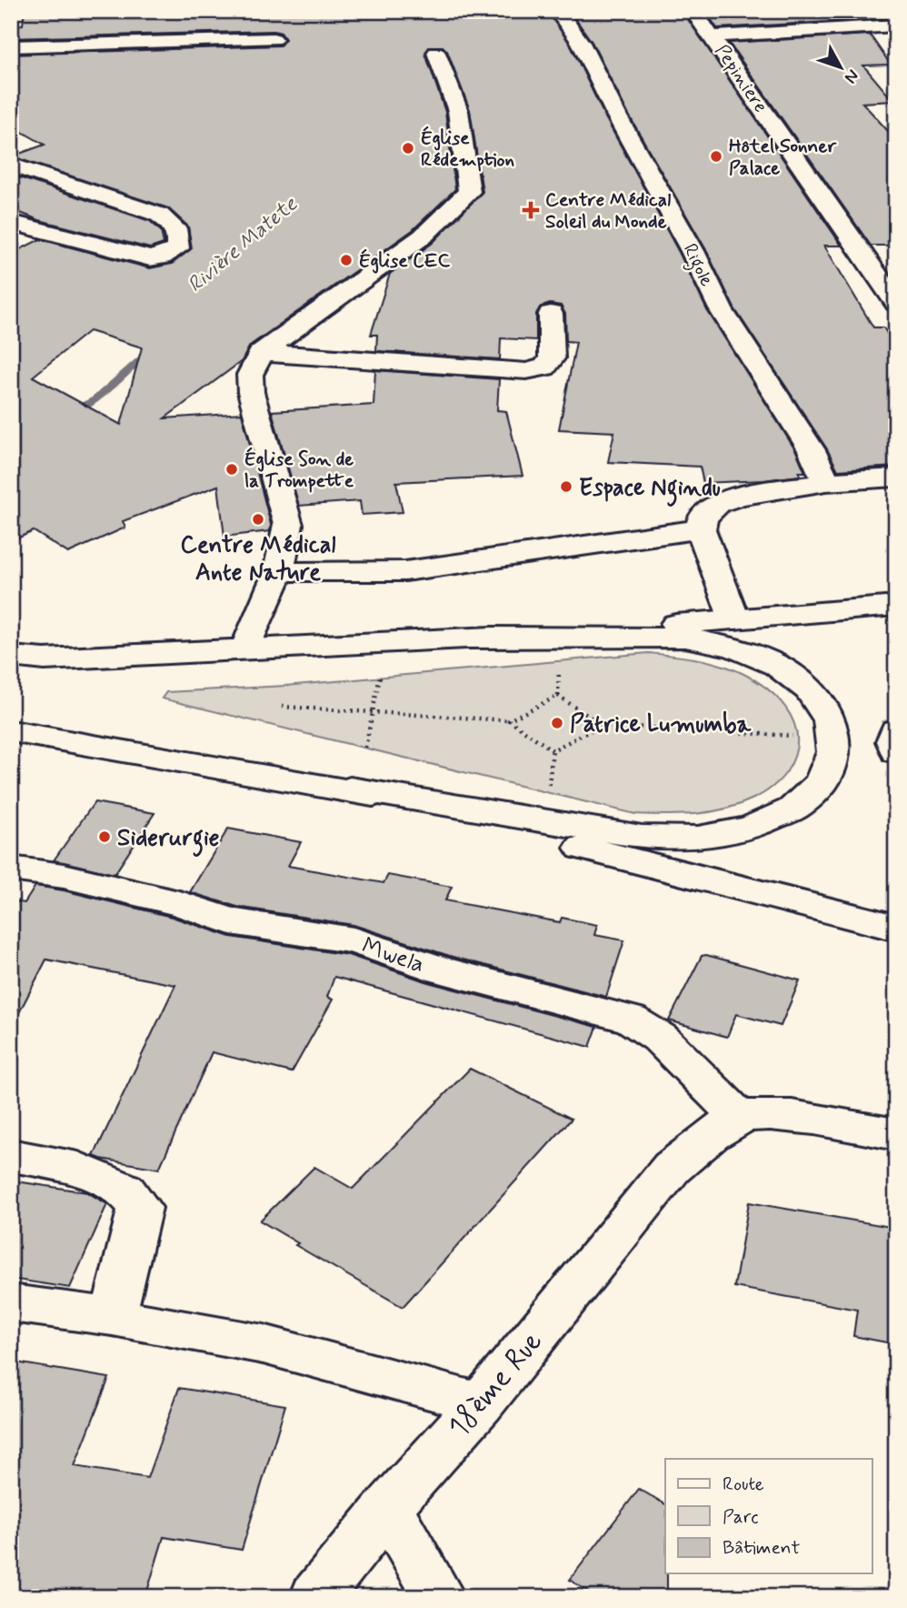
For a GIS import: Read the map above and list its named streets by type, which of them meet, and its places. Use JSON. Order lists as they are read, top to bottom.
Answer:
{
  "streets": {
    "main road": [
      "Pepiniere",
      "Rigole",
      "Mwela",
      "18ème Rue"
    ]
  },
  "crossings": [
    ["Mwela", "18ème Rue"]
  ],
  "water": ["Rivière Matete"],
  "places": {
    "other": [
      "Église Rédemption",
      "Hôtel Sonner Palace",
      "Église CEC",
      "Église Son de la Trompette",
      "Espace Ngindu",
      "Centre Médical Ante Nature",
      "Patrice Lumumba",
      "Siderurgie"
    ],
    "health": ["Centre Médical Soleil du Monde"]
  },
  "legend": ["Route", "Parc", "Bâtiment"],
  "north": "bottom right"
}
